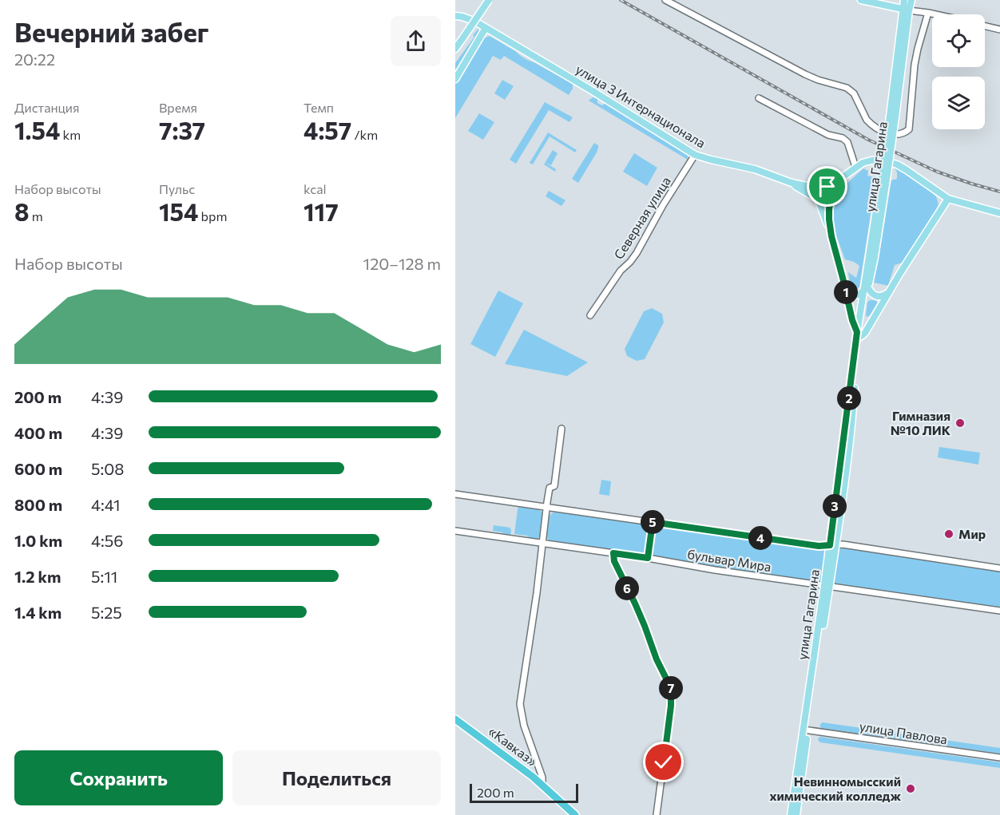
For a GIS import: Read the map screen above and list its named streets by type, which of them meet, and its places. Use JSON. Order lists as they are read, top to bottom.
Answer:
{
  "streets": {
    "highway": ["«Кавказ»"],
    "main road": ["улица 3 Интернационала", "улица Гагарина"],
    "street": ["Северная улица", "бульвар Мира", "улица Павлова"]
  },
  "crossings": [
    ["улица 3 Интернационала", "улица Гагарина"],
    ["улица 3 Интернационала", "Северная улица"],
    ["улица Гагарина", "бульвар Мира"],
    ["улица Гагарина", "улица Павлова"]
  ],
  "places": ["Гимназия №10 ЛИК", "Мир", "Невинномысский химический колледж"],
  "scale_bar": "200 m",
  "page": {
    "heading": ["Вечерний забег", "20:22"],
    "stats": [
      ["Дистанция", "1.54 km"],
      ["Время", "7:37"],
      ["Темп", "4:57 /km"],
      ["Набор высоты", "8 m"],
      ["Пульс", "154 bpm"],
      ["kcal", "117"]
    ],
    "chart": ["Набор высоты", "120–128 m"],
    "pins": [
      "1",
      "2",
      "3",
      "5",
      "4",
      "6",
      "7"
    ],
    "list": [
      {
        "name": "200 m",
        "note": "4:39"
      },
      {
        "name": "400 m",
        "note": "4:39"
      },
      {
        "name": "600 m",
        "note": "5:08"
      },
      {
        "name": "800 m",
        "note": "4:41"
      },
      {
        "name": "1.0 km",
        "note": "4:56"
      },
      {
        "name": "1.2 km",
        "note": "5:11"
      },
      {
        "name": "1.4 km",
        "note": "5:25"
      }
    ],
    "buttons": ["Сохранить", "Поделиться"],
    "scale": "200 m"
  }
}
